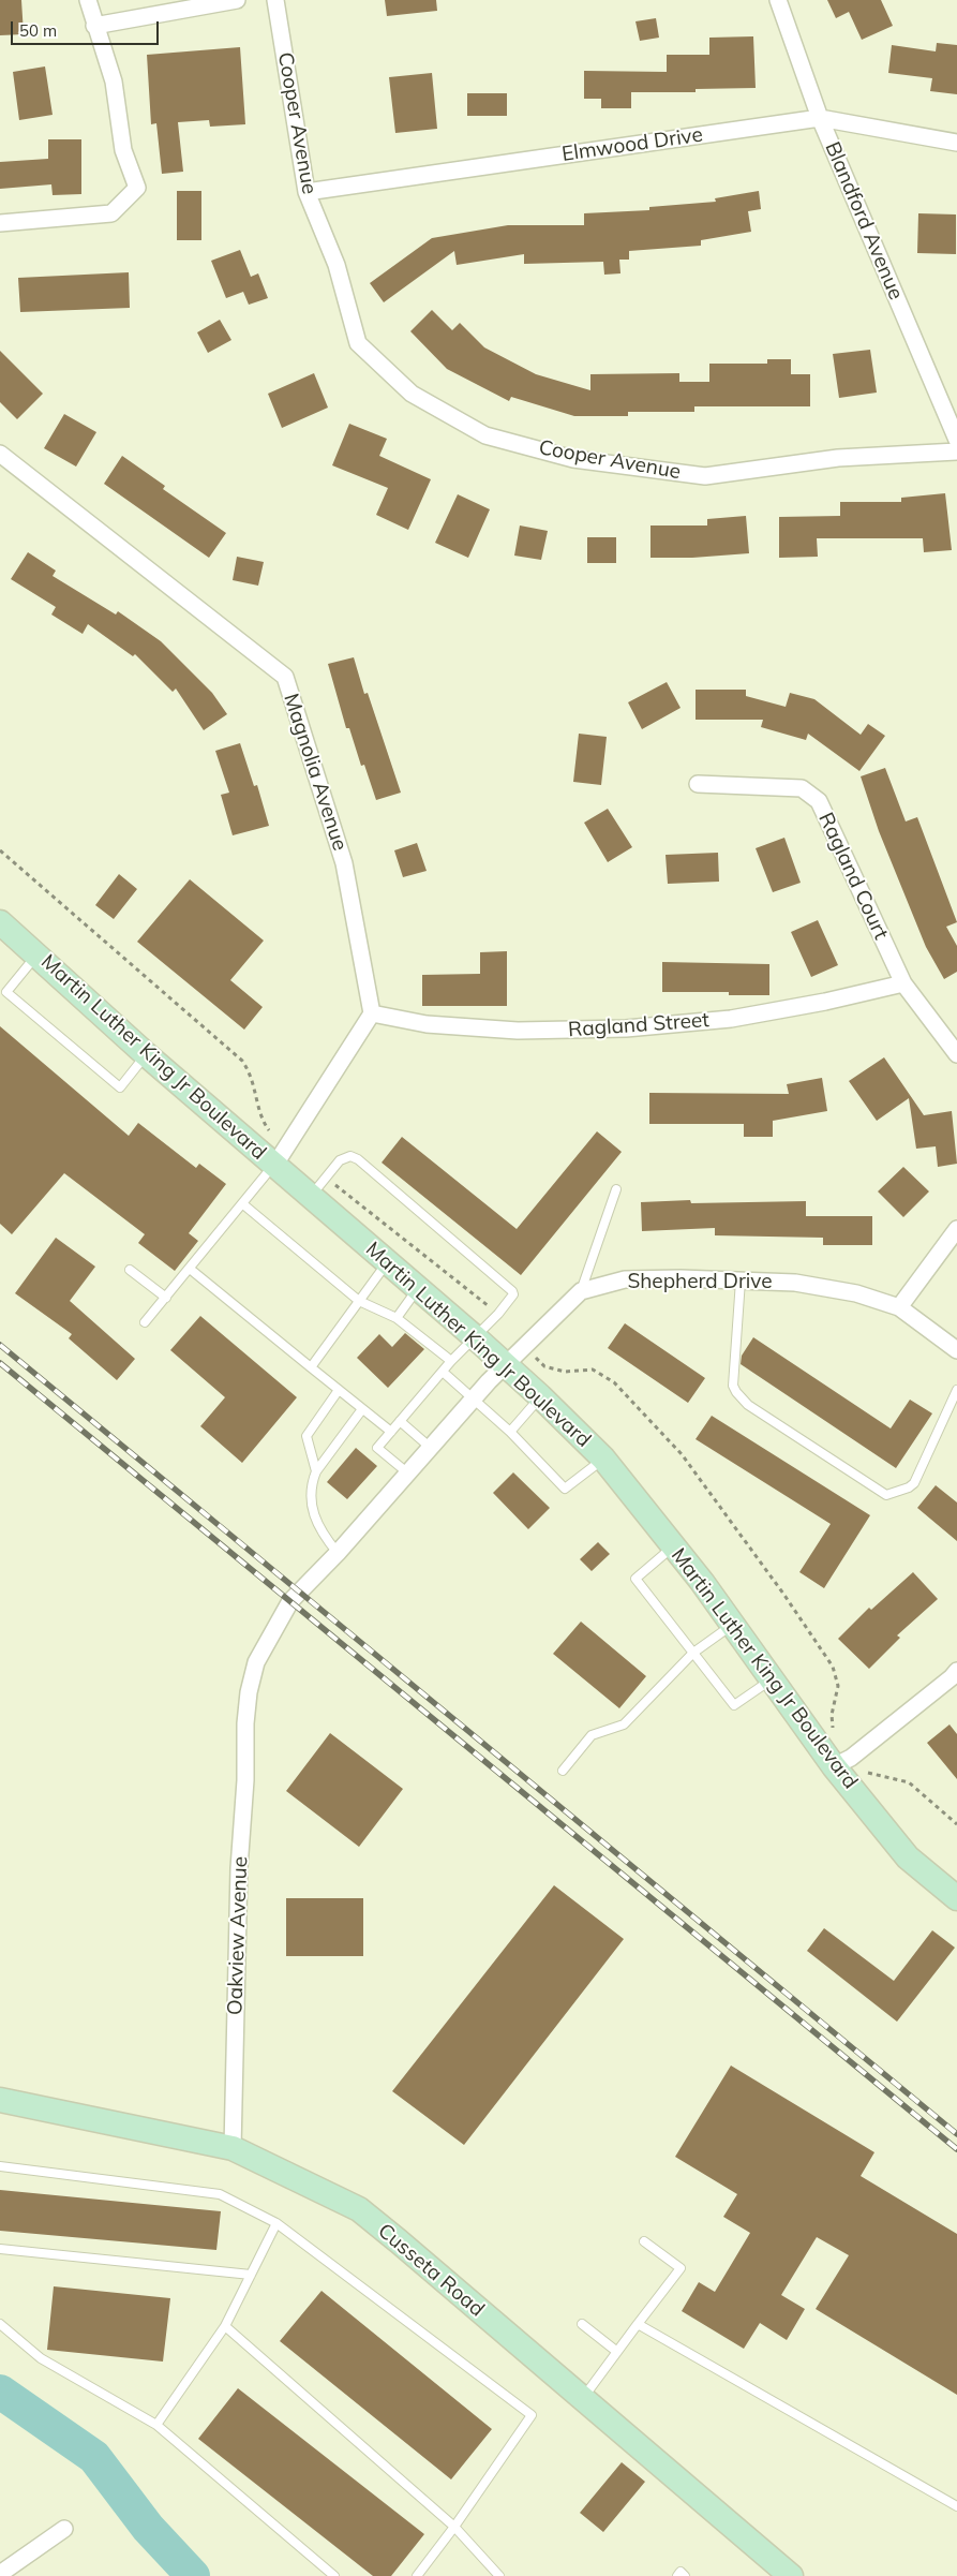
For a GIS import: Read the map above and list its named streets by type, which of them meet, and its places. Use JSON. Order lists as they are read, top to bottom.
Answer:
{
  "streets": {
    "main road": ["Martin Luther King Jr Boulevard", "Cusseta Road"],
    "street": [
      "Cooper Avenue",
      "Elmwood Drive",
      "Blandford Avenue",
      "Magnolia Avenue",
      "Ragland Court",
      "Ragland Street",
      "Shepherd Drive",
      "Oakview Avenue"
    ]
  },
  "crossings": [
    ["Cooper Avenue", "Elmwood Drive"],
    ["Elmwood Drive", "Blandford Avenue"],
    ["Magnolia Avenue", "Ragland Street"],
    ["Ragland Court", "Ragland Street"],
    ["Martin Luther King Jr Boulevard", "Shepherd Drive"],
    ["Shepherd Drive", "Oakview Avenue"],
    ["Oakview Avenue", "Cusseta Road"]
  ],
  "scale_bar": "50 m"
}
